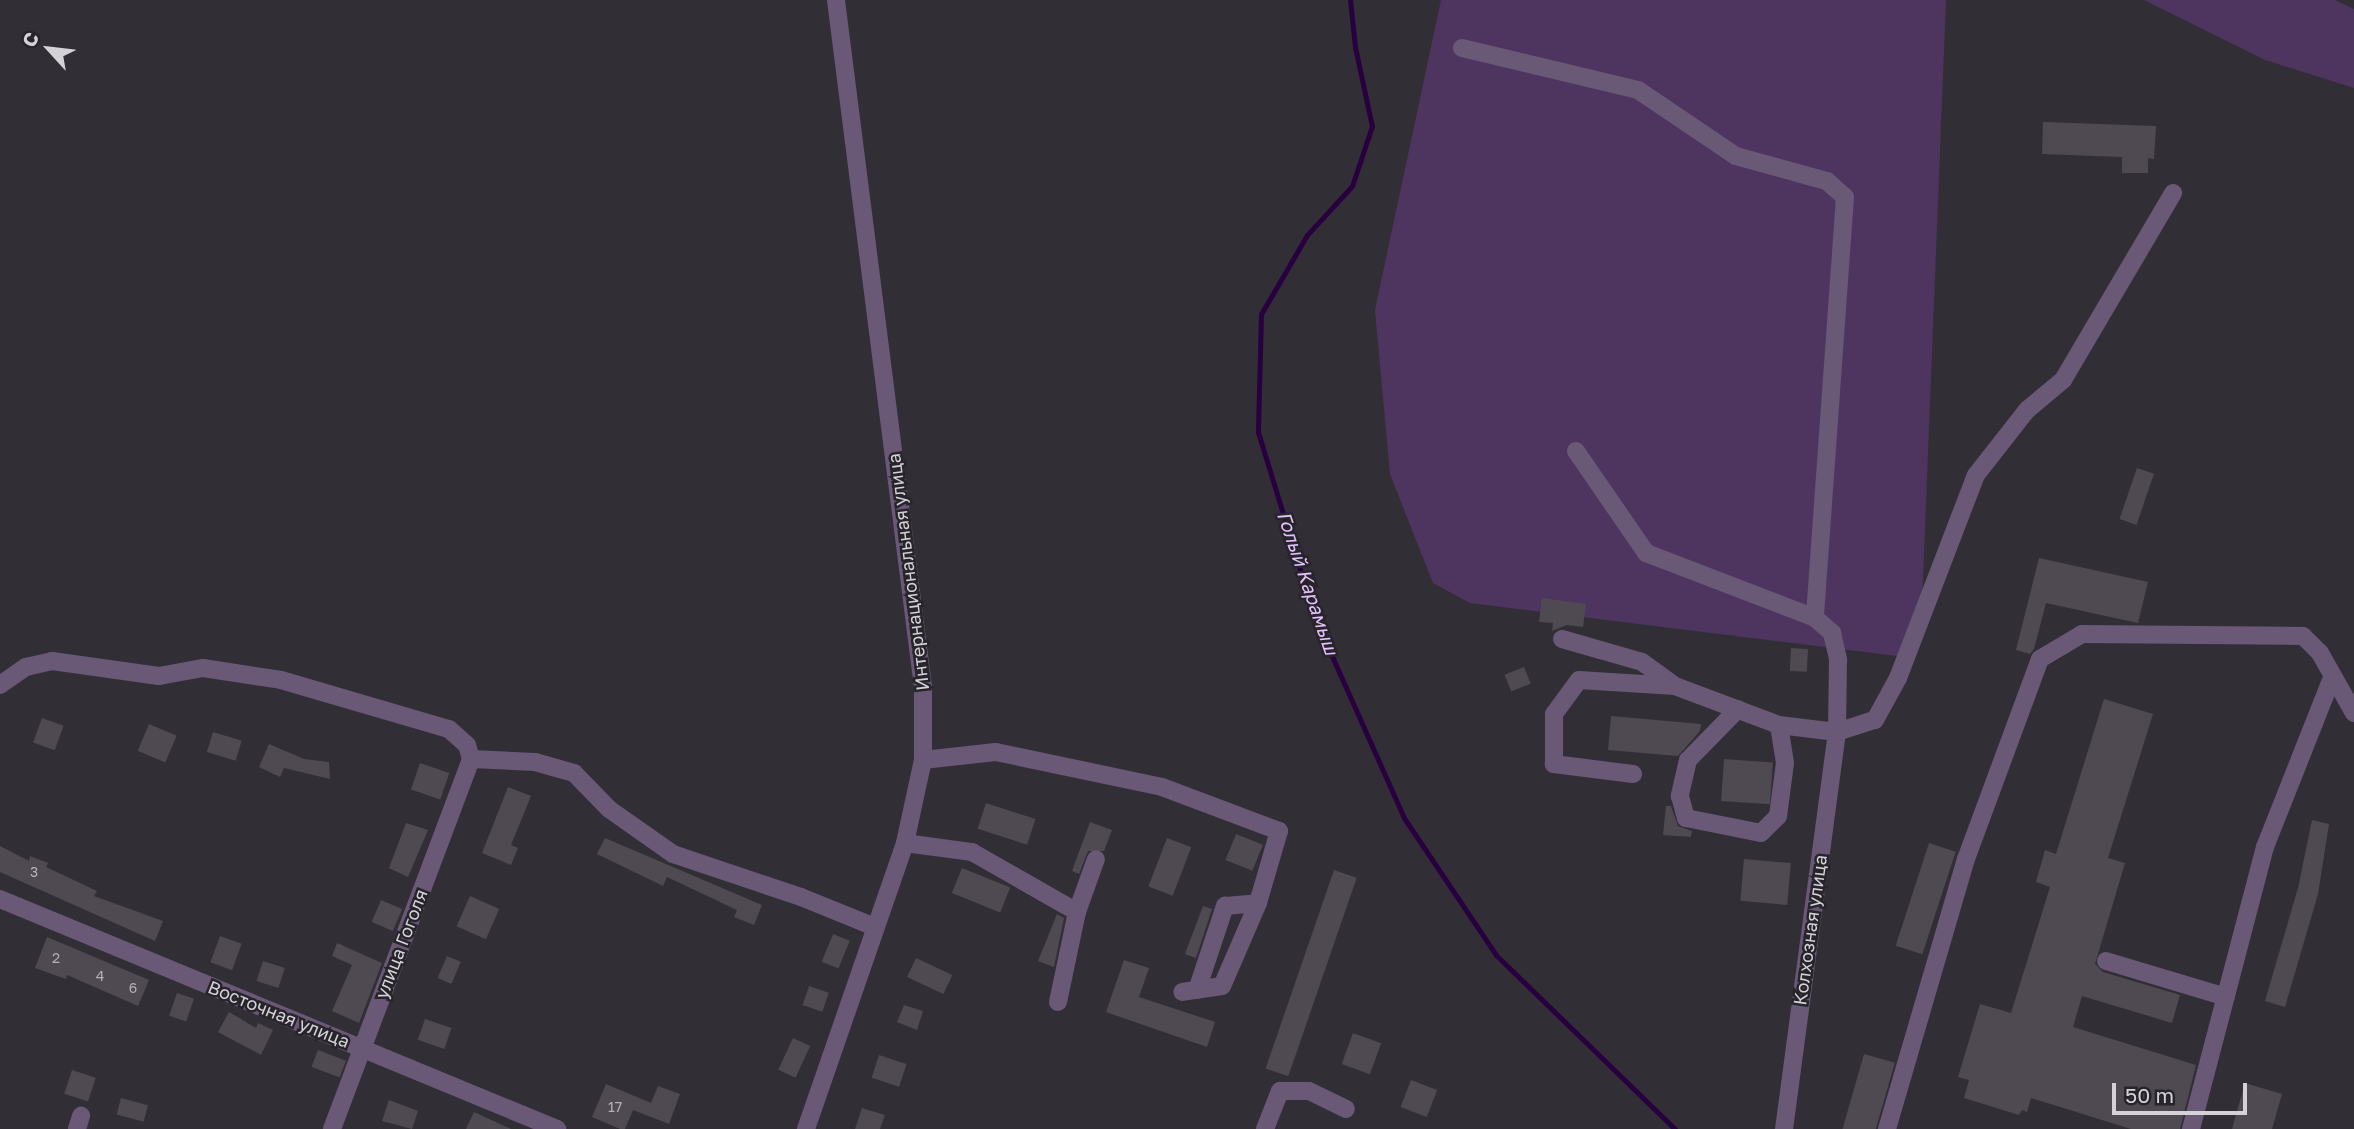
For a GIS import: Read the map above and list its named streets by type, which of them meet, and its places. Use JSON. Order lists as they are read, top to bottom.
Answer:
{
  "streets": {
    "street": [
      "Интернациональная улица",
      "Колхозная улица",
      "улица Гоголя",
      "Восточная улица"
    ]
  },
  "crossings": [
    ["улица Гоголя", "Восточная улица"]
  ],
  "water": ["Голый Карамыш"],
  "house_numbers": [
    "3",
    "2",
    "4",
    "6",
    "17"
  ],
  "scale_bar": "50 m",
  "north": "top left"
}
